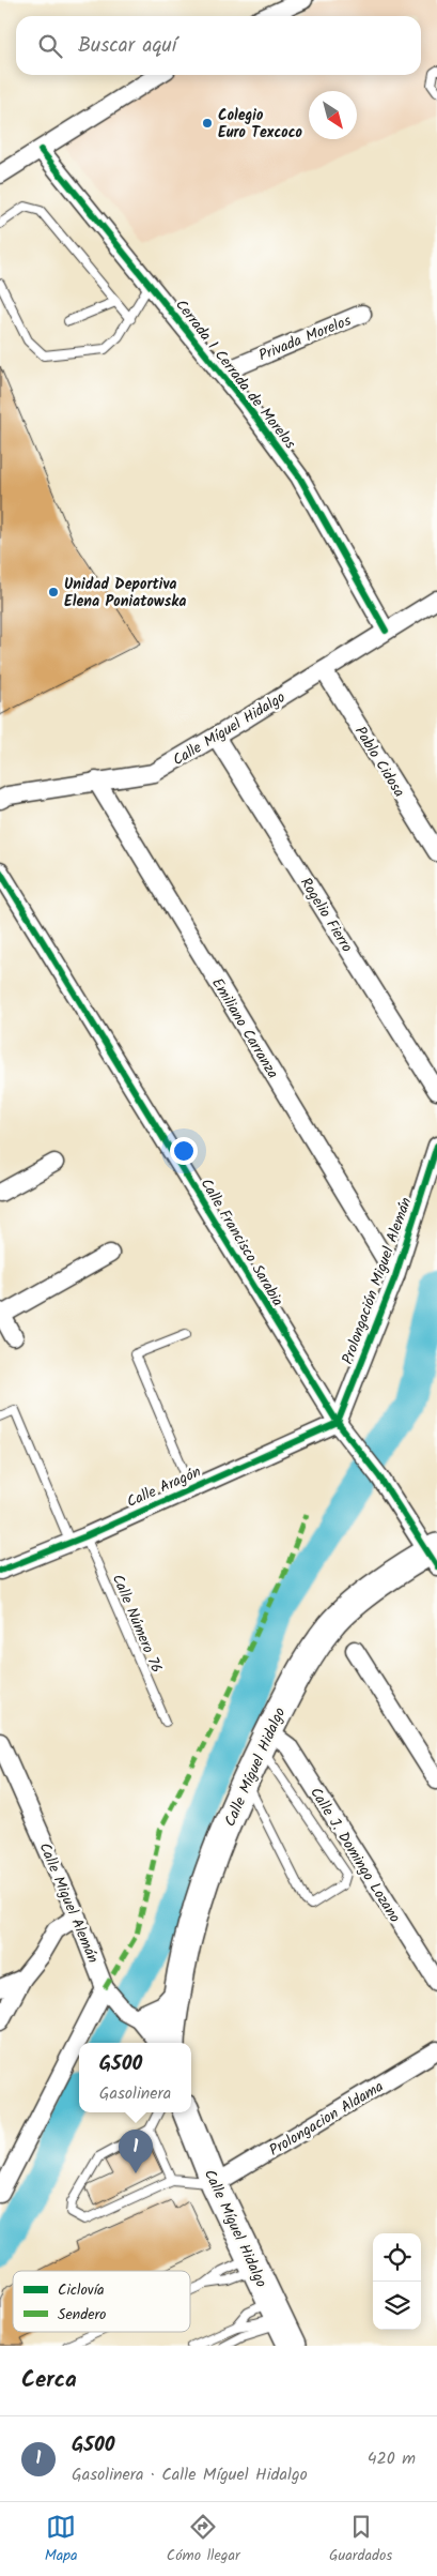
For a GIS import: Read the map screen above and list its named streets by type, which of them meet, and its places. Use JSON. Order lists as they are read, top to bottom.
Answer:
{
  "streets": {
    "main road": ["Calle Míguel Hidalgo"],
    "street": [
      "Privada Morelos",
      "Cerrada 1 Cerrada de Morelos",
      "Pablo Cidosa",
      "Rogelio Fierro",
      "Emiliano Carranza",
      "Calle Francisco Sarabia",
      "Prolongación Miguel Alemán",
      "Calle Aragón",
      "Calle J. Domingo Lozano",
      "Calle Miguel Alemán",
      "Prolongacion Aldama"
    ],
    "lane": ["Calle Número 76"]
  },
  "crossings": [
    ["Privada Morelos", "Cerrada 1 Cerrada de Morelos"],
    ["Cerrada 1 Cerrada de Morelos", "Calle Míguel Hidalgo"],
    ["Calle Míguel Hidalgo", "Pablo Cidosa"],
    ["Calle Míguel Hidalgo", "Rogelio Fierro"],
    ["Calle Míguel Hidalgo", "Emiliano Carranza"],
    ["Calle Míguel Hidalgo", "Calle Francisco Sarabia"],
    ["Calle Míguel Hidalgo", "Calle J. Domingo Lozano"],
    ["Calle Míguel Hidalgo", "Prolongacion Aldama"],
    ["Emiliano Carranza", "Prolongación Miguel Alemán"],
    ["Calle Francisco Sarabia", "Prolongación Miguel Alemán"],
    ["Calle Francisco Sarabia", "Calle Aragón"],
    ["Prolongación Miguel Alemán", "Calle Aragón"],
    ["Calle Aragón", "Calle Número 76"]
  ],
  "places": ["Colegio Euro Texcoco", "Unidad Deportiva Elena Poniatowska"],
  "legend": ["Ciclovía", "Sendero"],
  "north": "bottom right",
  "page": {
    "search": "Buscar aquí",
    "popup": ["G500", "Gasolinera"],
    "pins": "1",
    "heading": "Cerca",
    "list": [
      {
        "mark": "1",
        "name": "G500",
        "note": "Gasolinera · Calle Míguel Hidalgo",
        "value": "420 m"
      }
    ],
    "nav": ["Mapa", "Cómo llegar", "Guardados"]
  }
}
